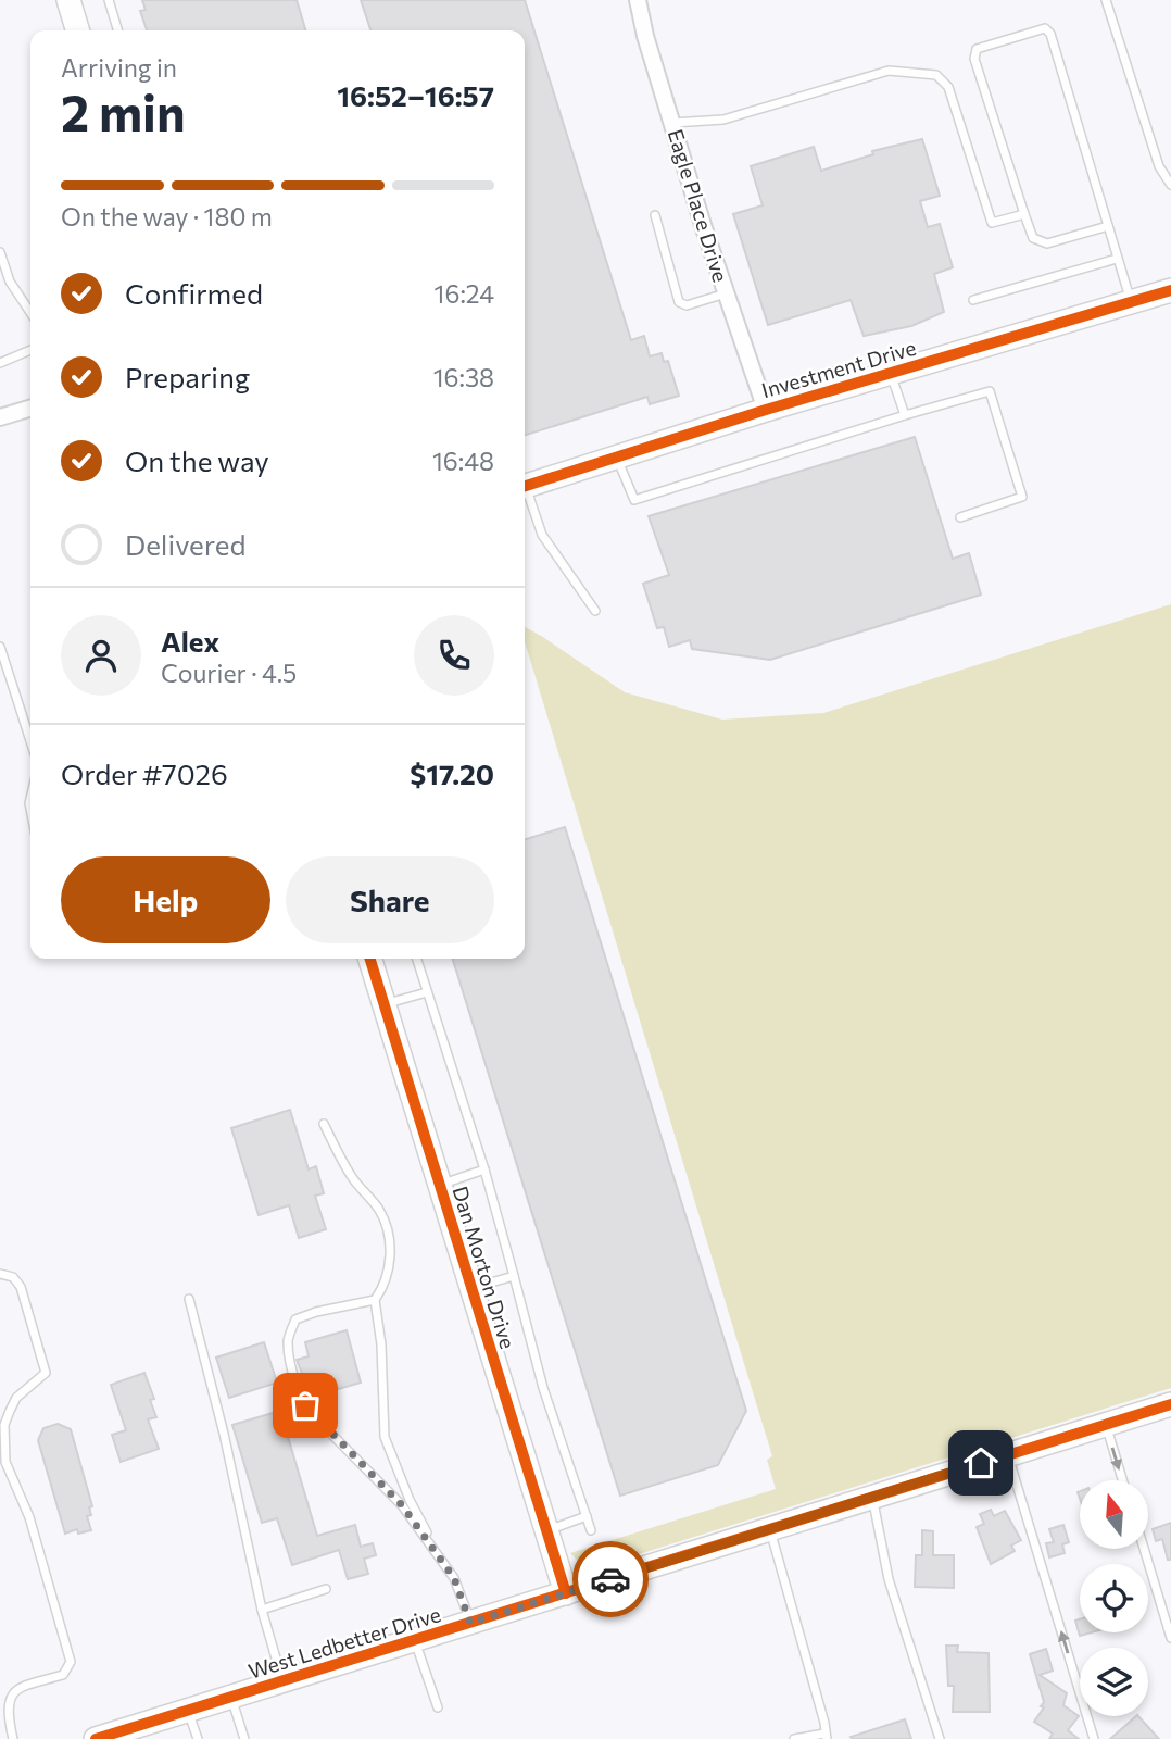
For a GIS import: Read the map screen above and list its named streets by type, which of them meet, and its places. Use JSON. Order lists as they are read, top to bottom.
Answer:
{
  "streets": {
    "street": [
      "Eagle Place Drive",
      "Investment Drive",
      "Dan Morton Drive",
      "West Ledbetter Drive"
    ]
  },
  "crossings": [
    ["Eagle Place Drive", "Investment Drive"],
    ["Dan Morton Drive", "West Ledbetter Drive"]
  ],
  "north": "top",
  "page": {
    "heading": ["2 min", "Arriving in", "16:52–16:57"],
    "panel": [
      "Alex",
      "Courier · 4.5",
      "Order #7026",
      "$17.20"
    ],
    "bar": "On the way · 180 m",
    "list": [
      ["Confirmed", "16:24"],
      ["Preparing", "16:38"],
      ["On the way", "16:48"],
      "Delivered"
    ],
    "buttons": ["Help", "Share"]
  }
}
